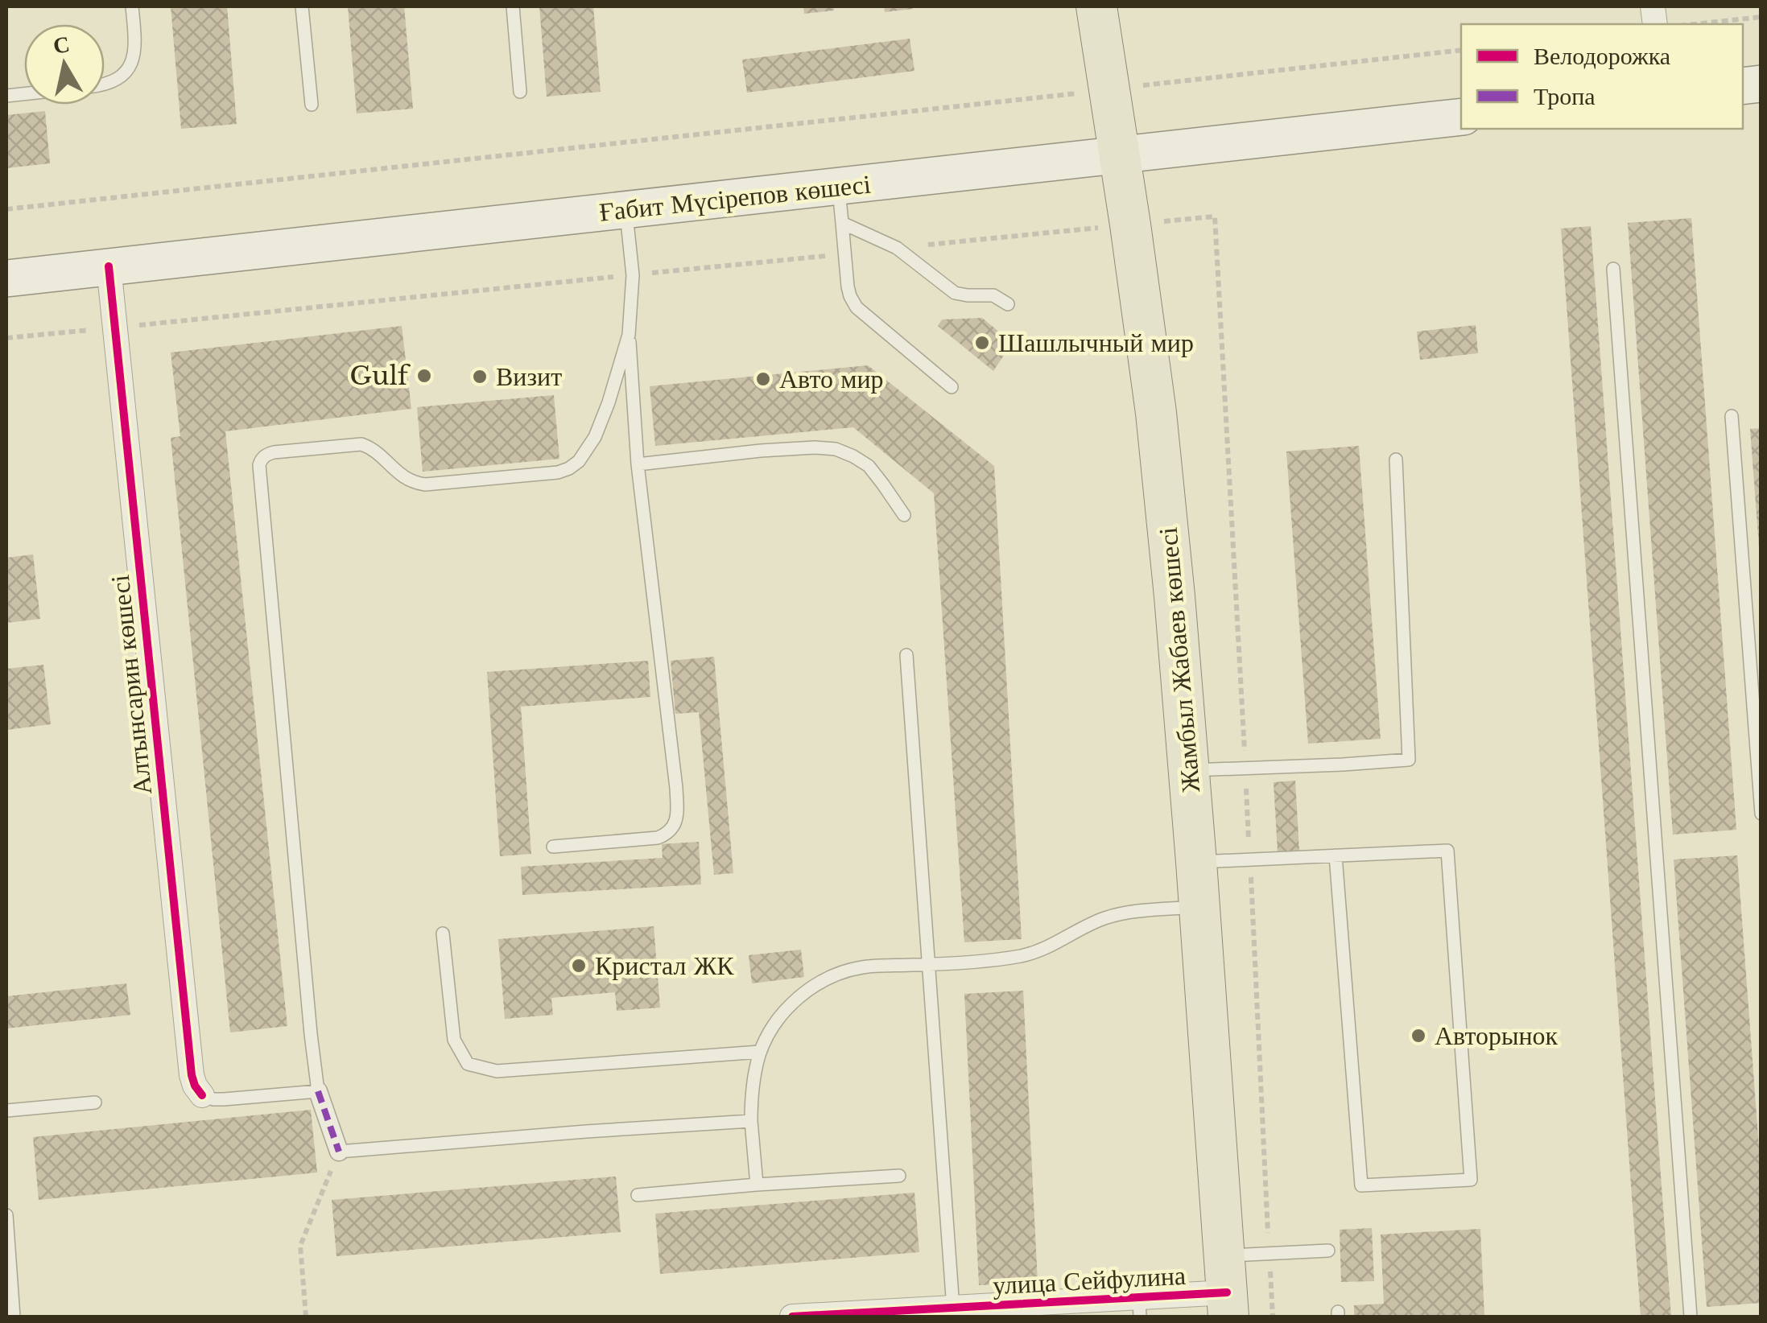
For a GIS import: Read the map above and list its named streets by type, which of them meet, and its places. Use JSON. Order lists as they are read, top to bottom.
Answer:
{
  "streets": {
    "main road": ["Ғабит Мүсірепов көшесі", "Жамбыл Жабаев көшесі"],
    "street": ["Алтынсарин көшесі", "улица Сейфулина"]
  },
  "crossings": [
    ["Ғабит Мүсірепов көшесі", "Жамбыл Жабаев көшесі"],
    ["Ғабит Мүсірепов көшесі", "Алтынсарин көшесі"],
    ["Жамбыл Жабаев көшесі", "улица Сейфулина"]
  ],
  "places": [
    "Шашлычный мир",
    "Gulf",
    "Визит",
    "Авто мир",
    "Кристал ЖК",
    "Авторынок"
  ],
  "legend": ["Велодорожка", "Тропа"],
  "north": "top"
}
